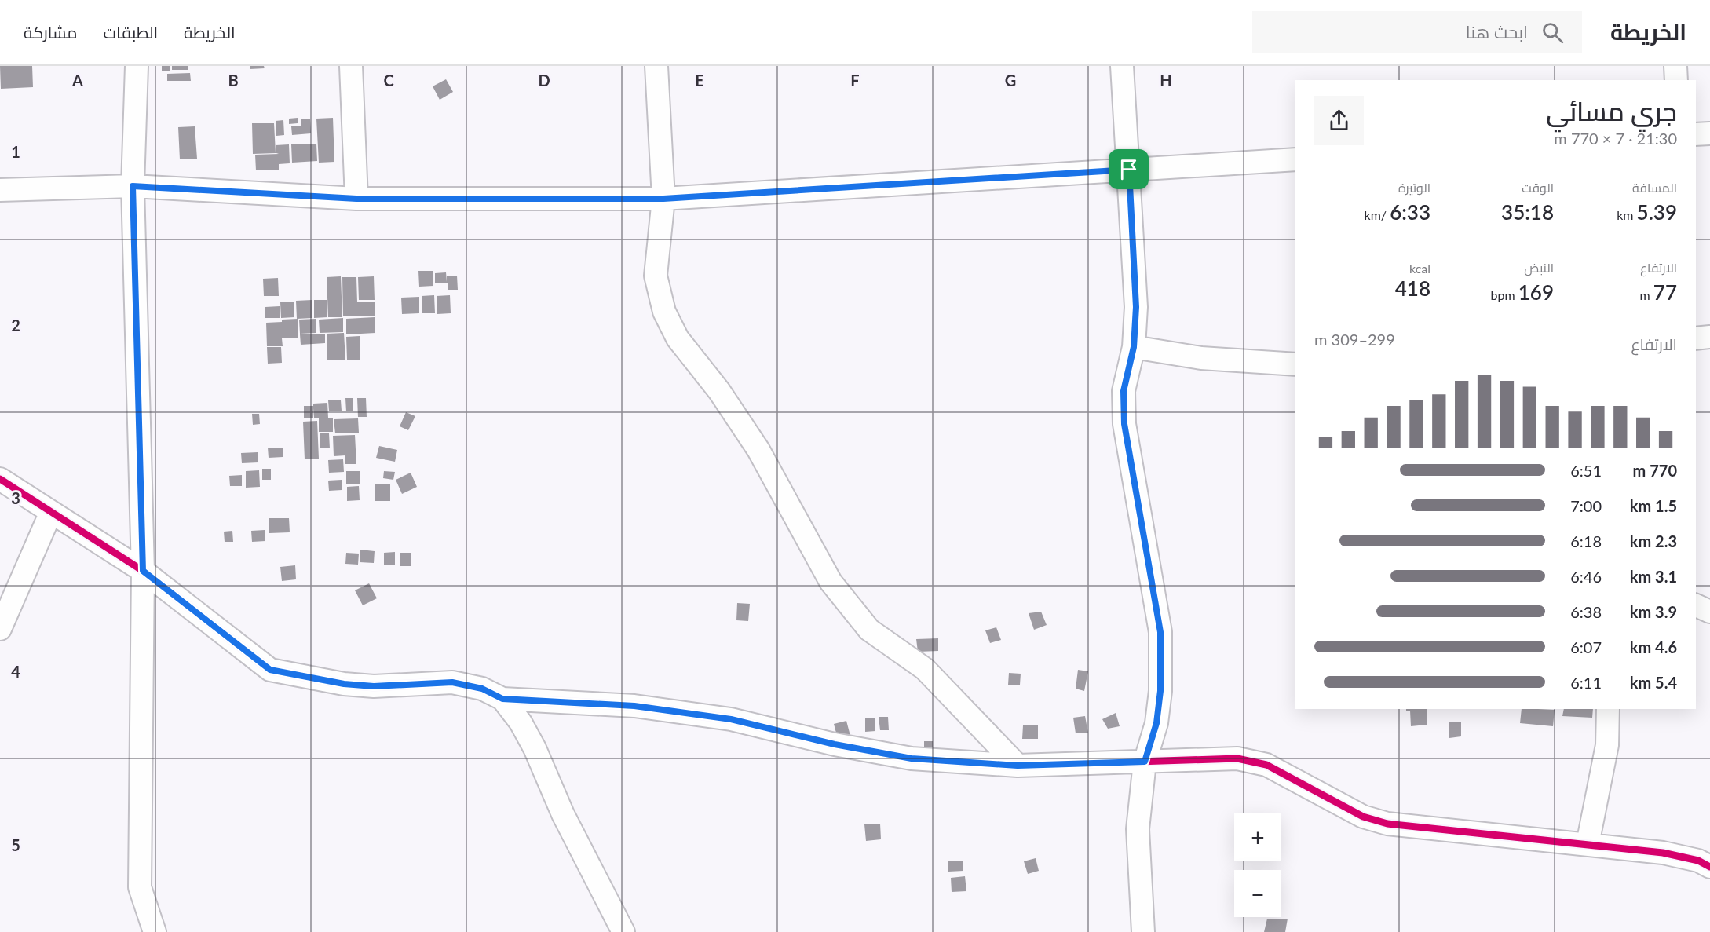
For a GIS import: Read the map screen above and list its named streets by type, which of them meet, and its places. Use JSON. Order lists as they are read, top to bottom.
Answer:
{
  "page": {
    "header": "الخريطة",
    "search": "ابحث هنا",
    "nav": ["الخريطة", "الطبقات", "مشاركة"],
    "heading": ["جري مسائي", "21:30 · 7 × 770 m"],
    "stats": [
      ["المسافة", "5.39 km"],
      ["الوقت", "35:18"],
      ["الوتيرة", "6:33 /km"],
      ["الارتفاع", "77 m"],
      ["النبض", "169 bpm"],
      ["kcal", "418"]
    ],
    "chart": ["الارتفاع", "299–309 m"],
    "list": [
      {
        "name": "770 m",
        "note": "6:51"
      },
      {
        "name": "1.5 km",
        "note": "7:00"
      },
      {
        "name": "2.3 km",
        "note": "6:18"
      },
      {
        "name": "3.1 km",
        "note": "6:46"
      },
      {
        "name": "3.9 km",
        "note": "6:38"
      },
      {
        "name": "4.6 km",
        "note": "6:07"
      },
      {
        "name": "5.4 km",
        "note": "6:11"
      }
    ],
    "map_buttons": ["+", "−"]
  },
  "grid": {
    "columns": [
      "A",
      "B",
      "C",
      "D",
      "E",
      "F",
      "G",
      "H"
    ],
    "rows": [
      "1",
      "2",
      "3",
      "4",
      "5"
    ]
  }
}
